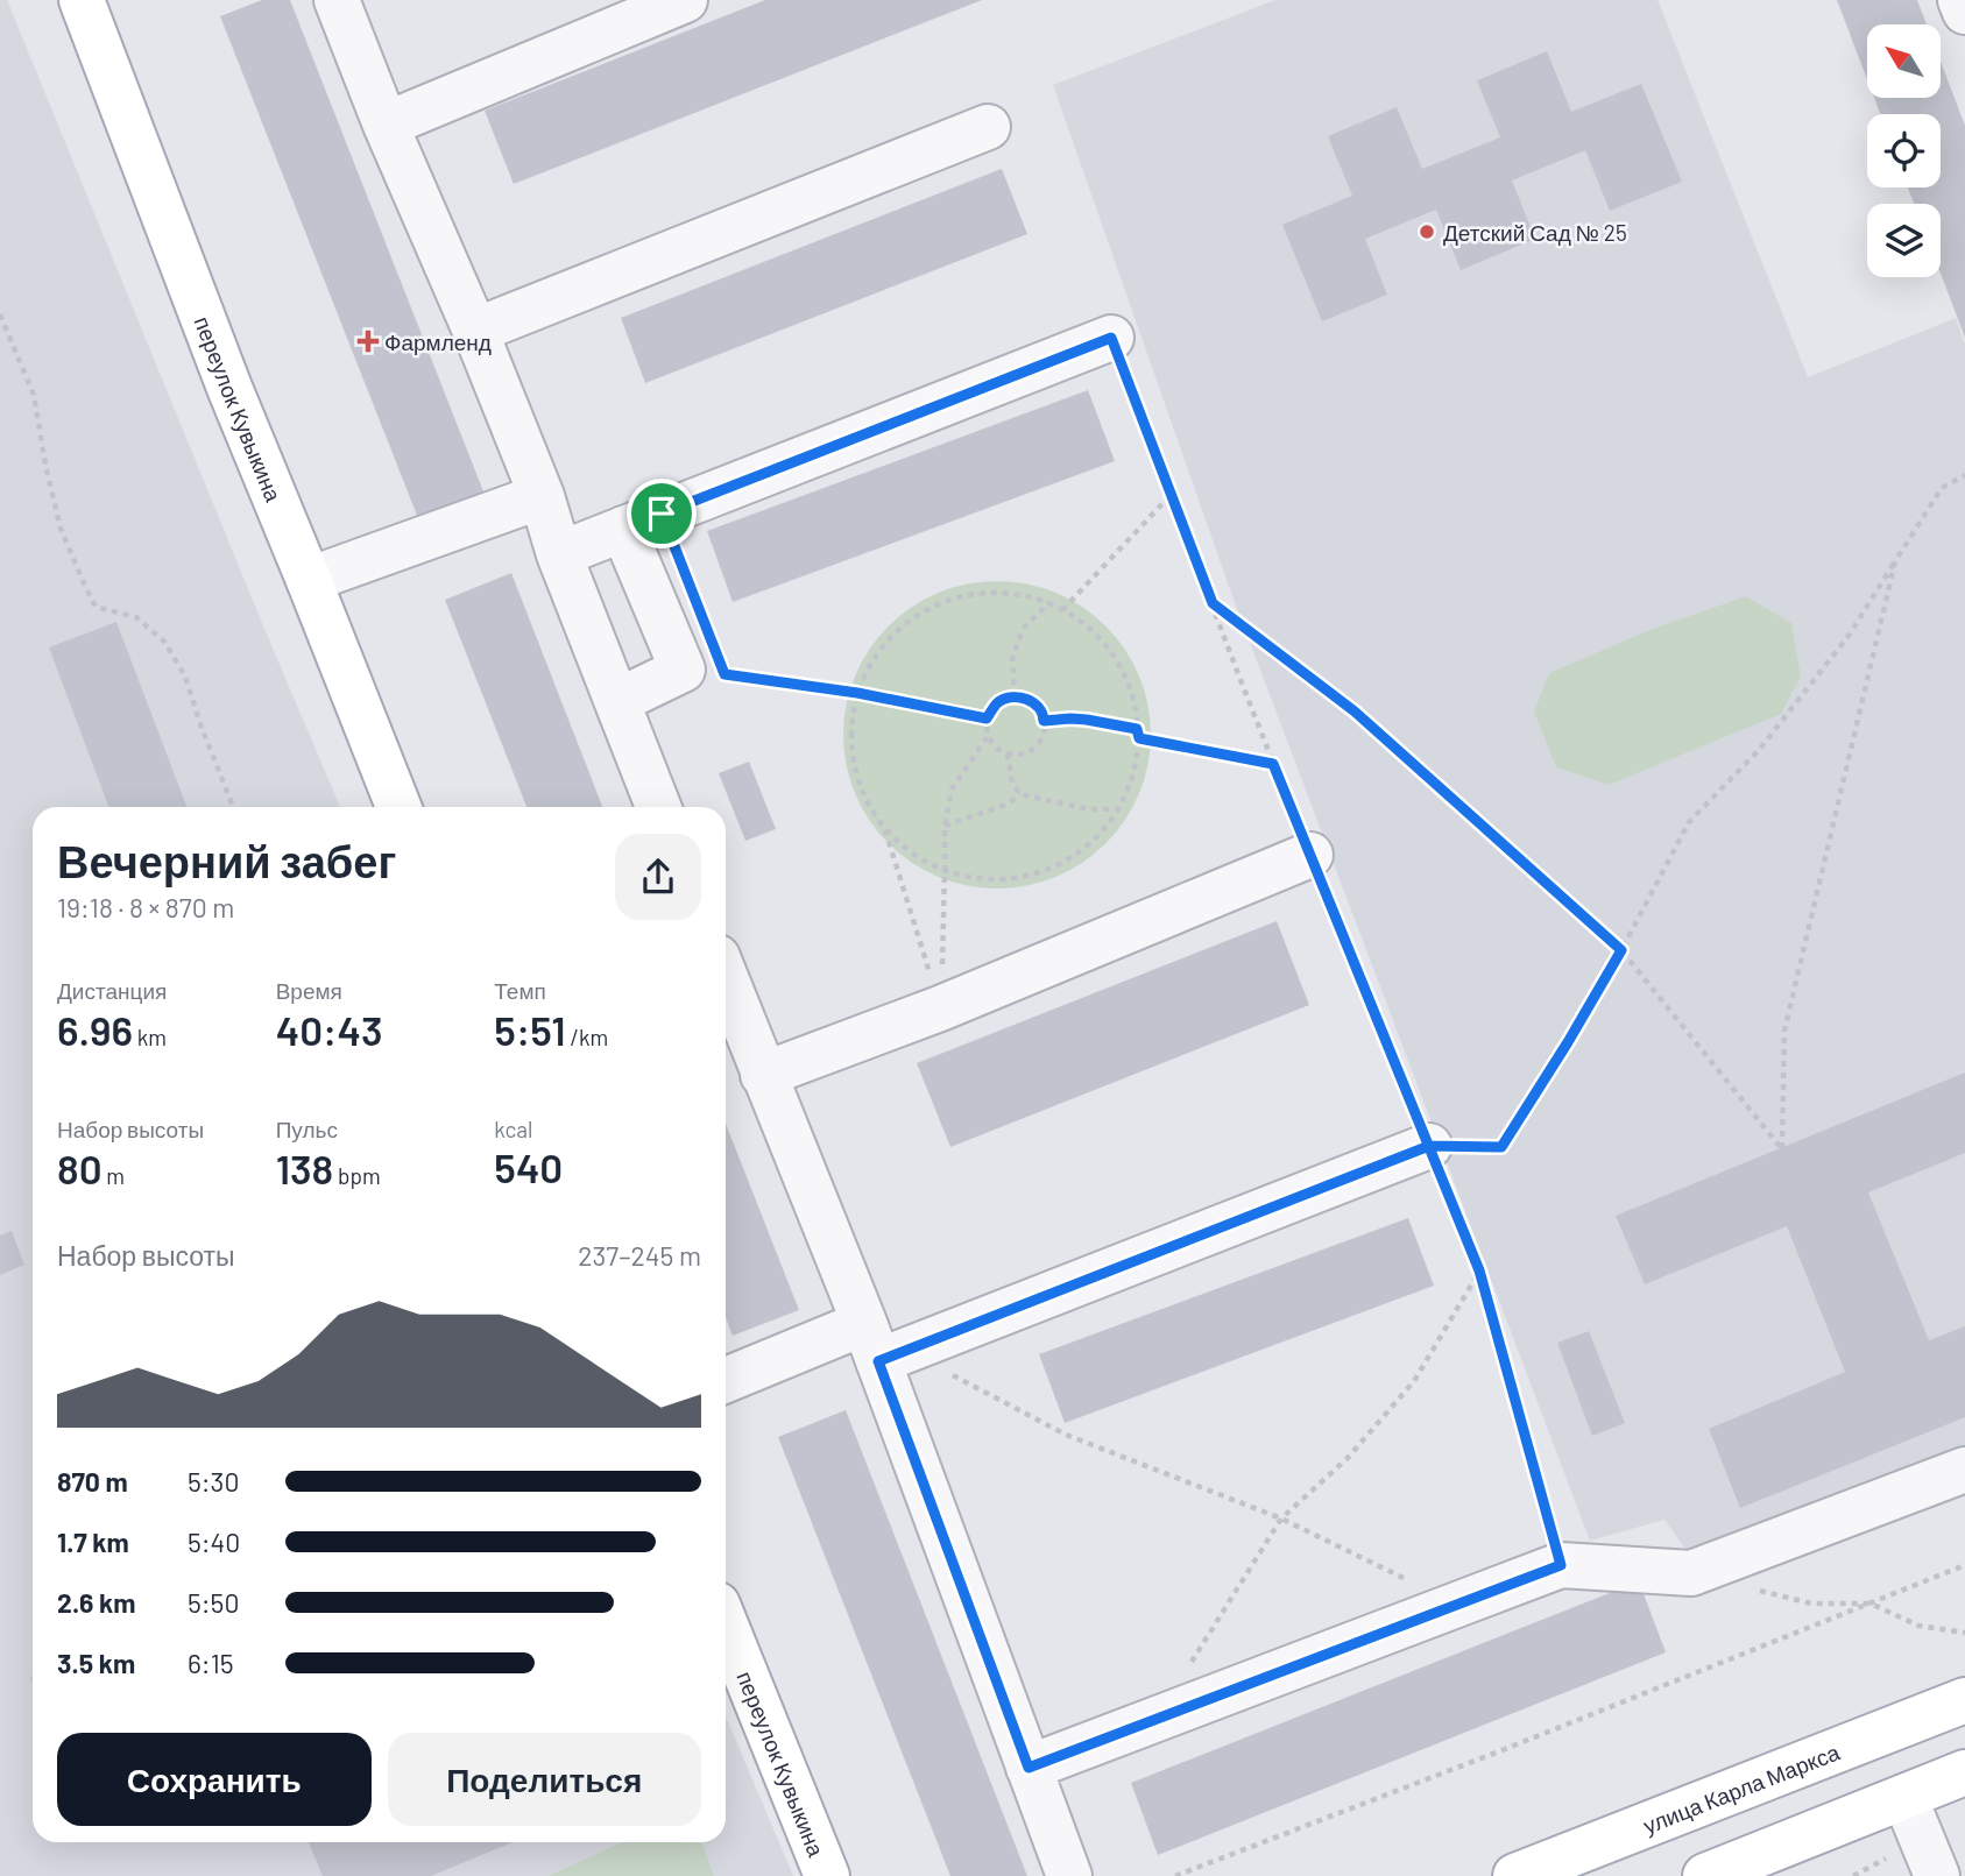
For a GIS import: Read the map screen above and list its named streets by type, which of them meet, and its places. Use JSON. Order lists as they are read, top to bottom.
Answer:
{
  "streets": {
    "main road": ["переулок Кувыкина", "улица Карла Маркса"]
  },
  "places": {
    "other": ["Детский Сад № 25"],
    "health": ["Фармленд"]
  },
  "north": "top left",
  "page": {
    "heading": ["Вечерний забег", "19:18 · 8 × 870 m"],
    "stats": [
      ["Дистанция", "6.96 km"],
      ["Время", "40:43"],
      ["Темп", "5:51 /km"],
      ["Набор высоты", "80 m"],
      ["Пульс", "138 bpm"],
      ["kcal", "540"]
    ],
    "chart": ["Набор высоты", "237–245 m"],
    "list": [
      {
        "name": "870 m",
        "note": "5:30"
      },
      {
        "name": "1.7 km",
        "note": "5:40"
      },
      {
        "name": "2.6 km",
        "note": "5:50"
      },
      {
        "name": "3.5 km",
        "note": "6:15"
      }
    ],
    "buttons": ["Сохранить", "Поделиться"]
  }
}
